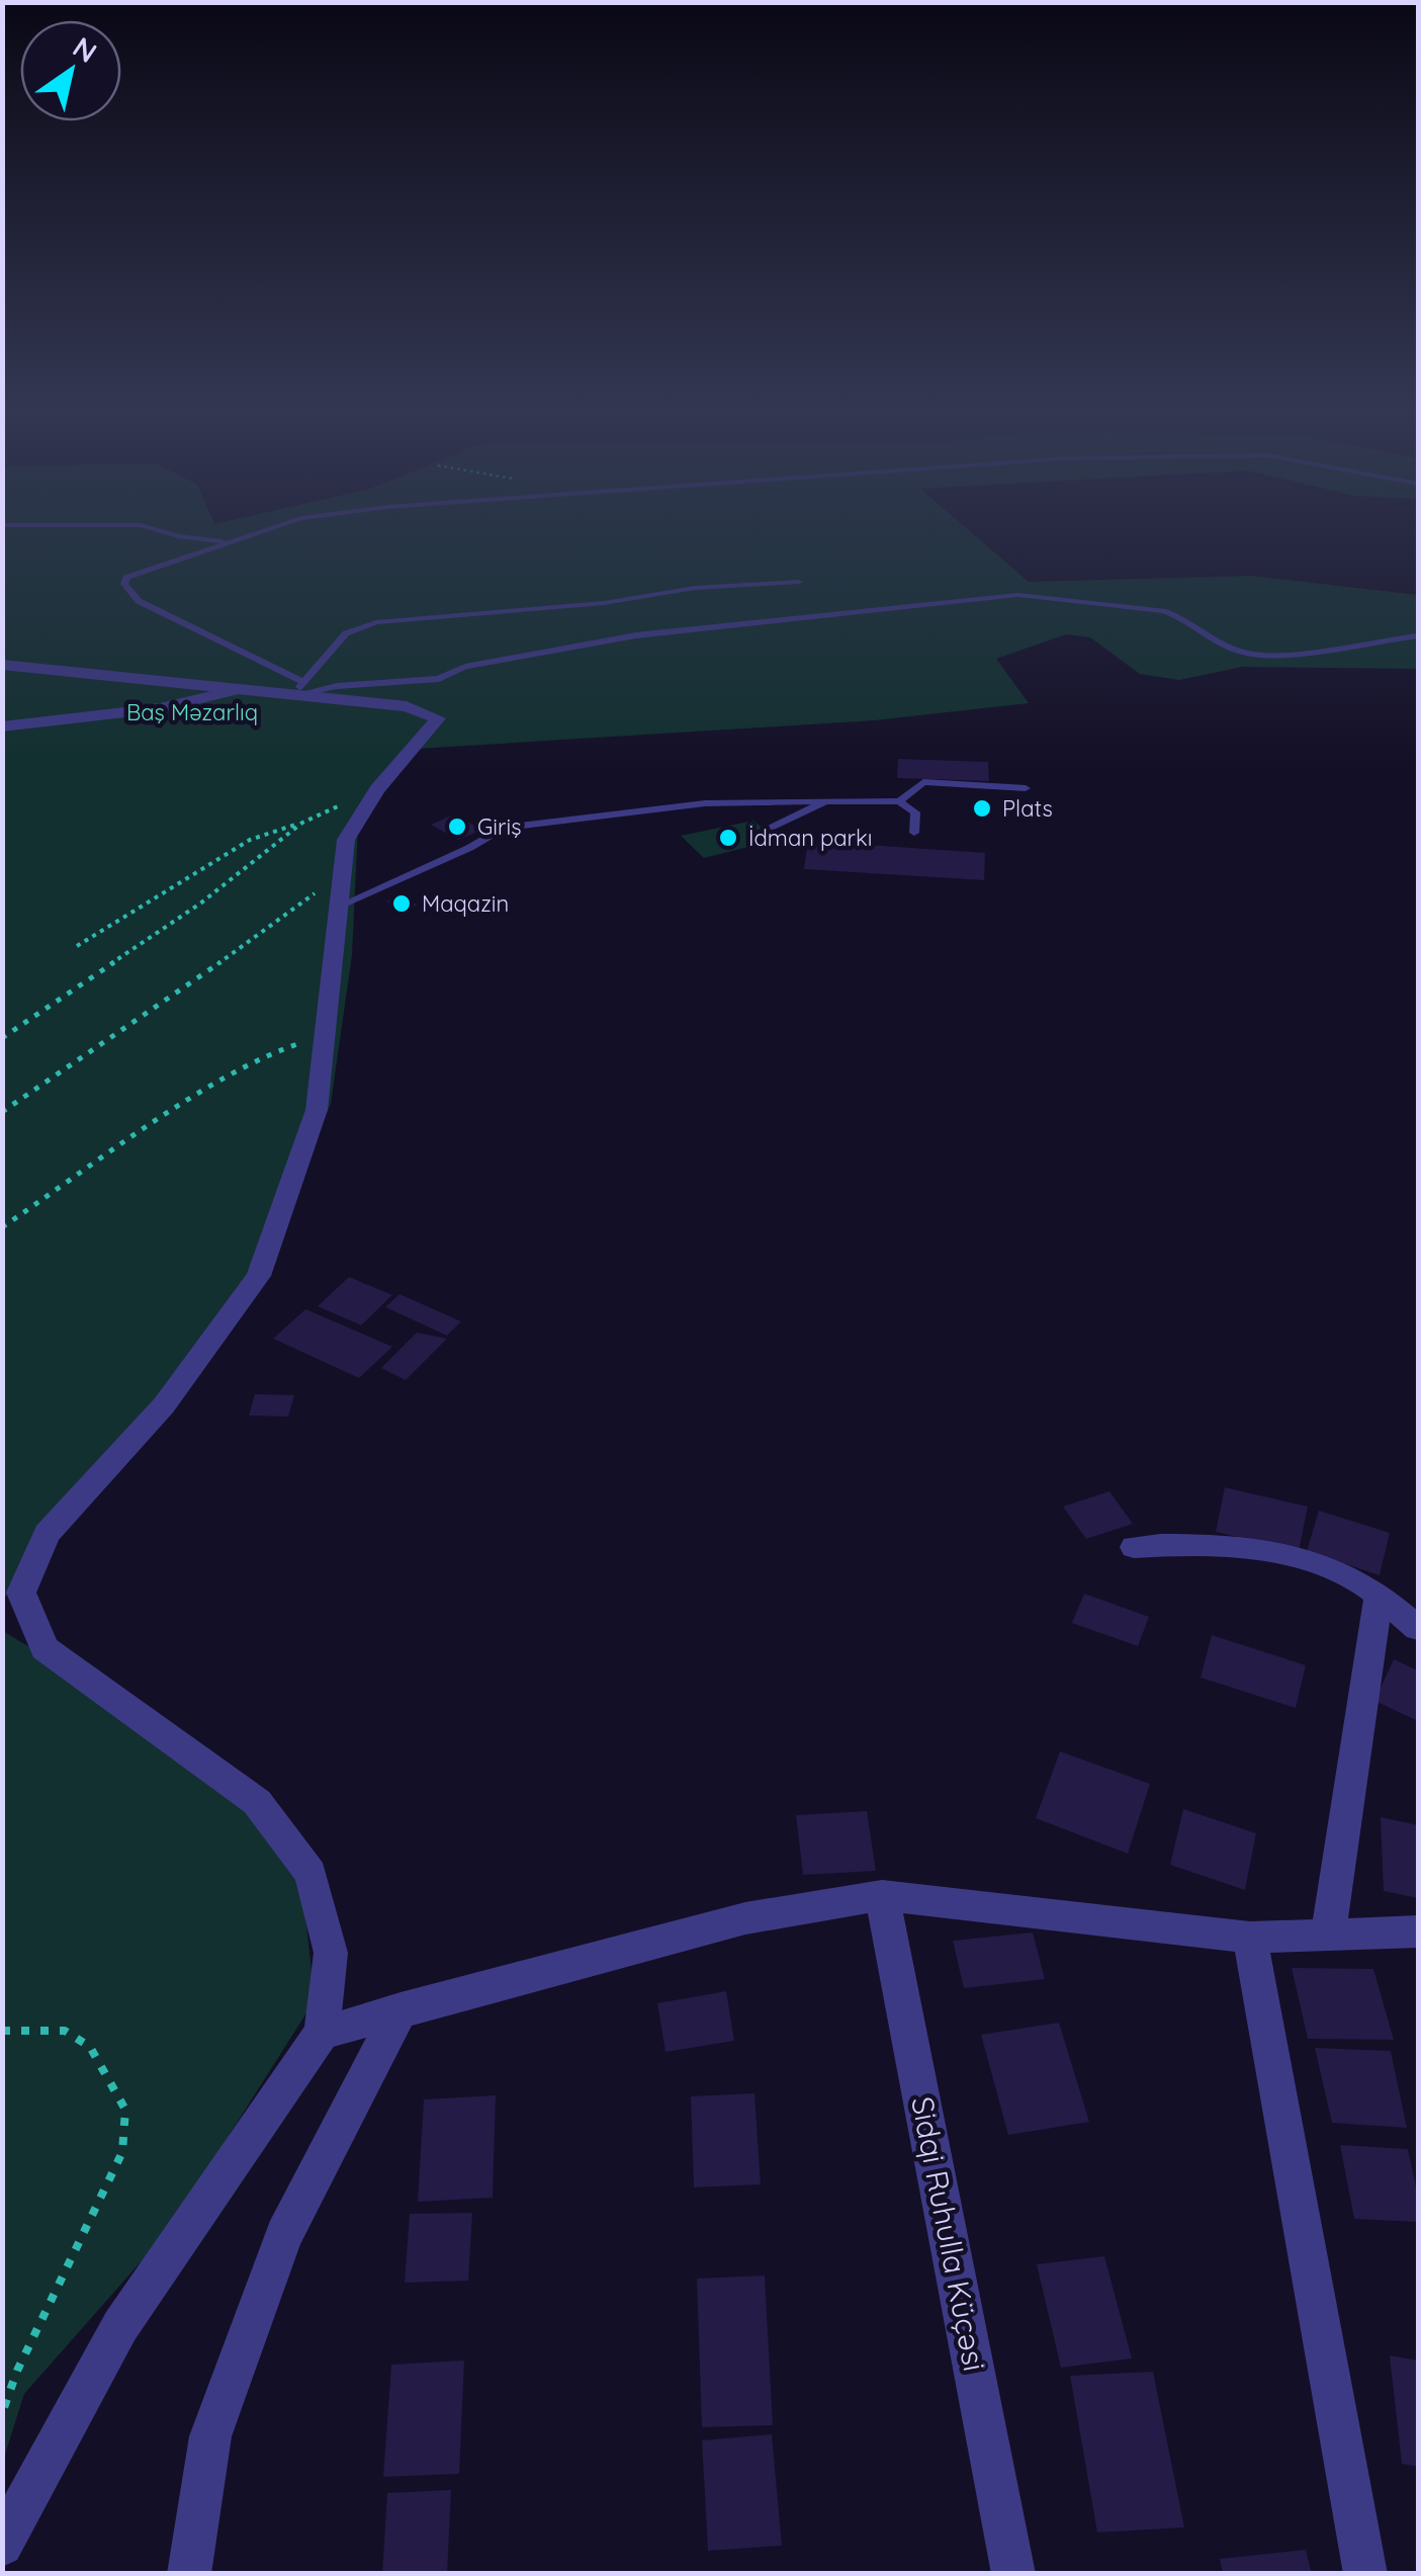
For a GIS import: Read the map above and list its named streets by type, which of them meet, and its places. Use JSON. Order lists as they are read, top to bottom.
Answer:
{
  "streets": {
    "street": ["Sidqi Ruhulla Küçəsi"]
  },
  "parks": ["Baş Məzarlıq"],
  "places": [
    "Plats",
    "Giriş",
    "İdman parkı",
    "Maqazin"
  ],
  "north": "top right"
}
